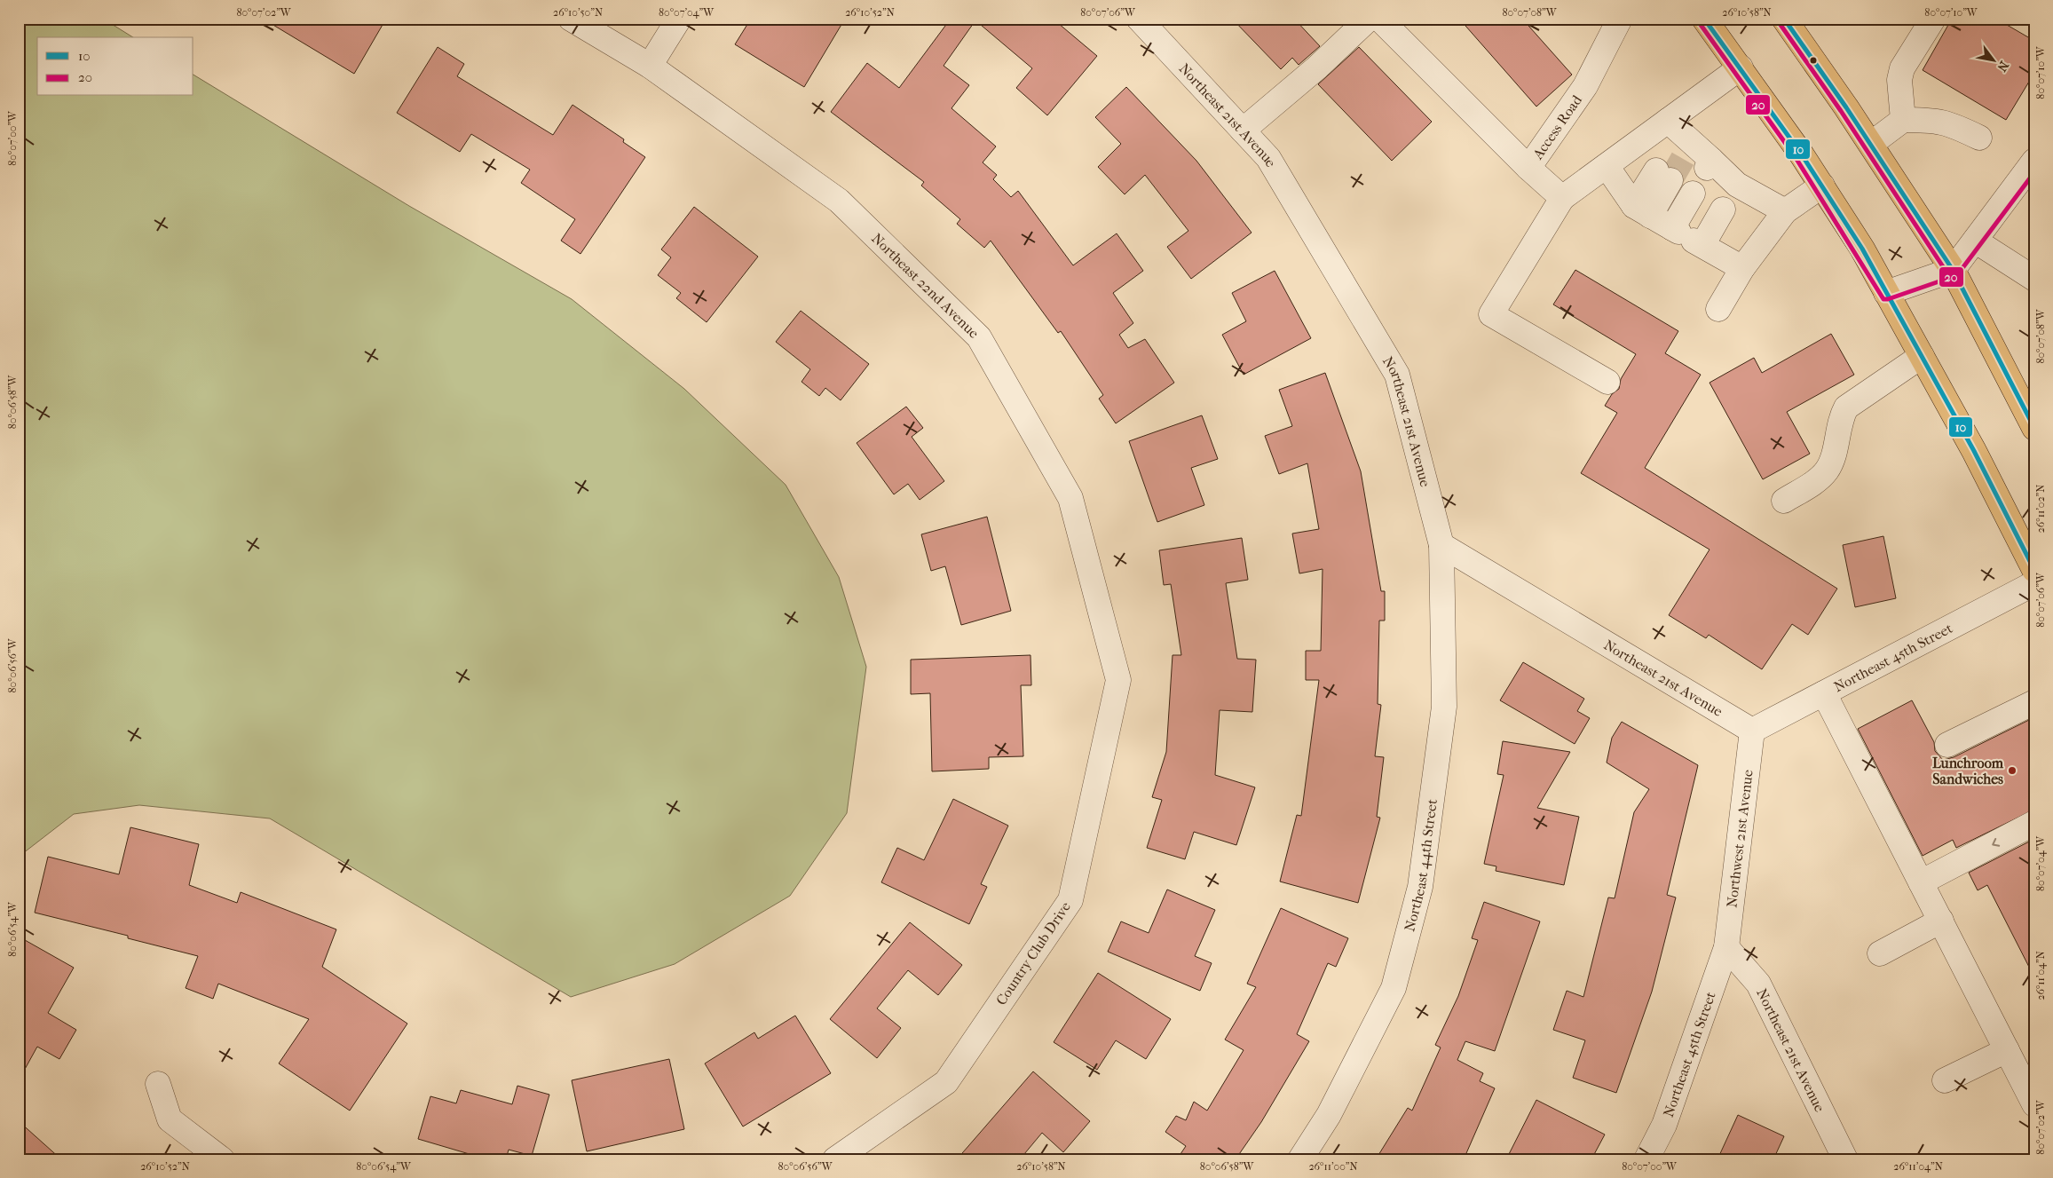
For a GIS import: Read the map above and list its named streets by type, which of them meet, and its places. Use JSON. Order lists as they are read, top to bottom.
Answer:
{
  "streets": {
    "street": [
      "Northeast 21st Avenue",
      "Access Road",
      "Northeast 22nd Avenue",
      "Northeast 45th Street",
      "Northwest 21st Avenue",
      "Northeast 44th Street",
      "Country Club Drive"
    ]
  },
  "crossings": [
    ["Northeast 21st Avenue", "Northeast 45th Street"],
    ["Northeast 21st Avenue", "Northwest 21st Avenue"],
    ["Northeast 21st Avenue", "Northeast 44th Street"],
    ["Northeast 22nd Avenue", "Country Club Drive"],
    ["Northeast 45th Street", "Northwest 21st Avenue"]
  ],
  "places": ["Lunchroom Sandwiches"],
  "lines": ["transit line 10", "transit line 20"],
  "legend": ["10", "20"],
  "north": "bottom right",
  "coordinates": [
    "80°07'02\"W",
    "26°10'50\"N",
    "80°07'04\"W",
    "26°10'52\"N",
    "80°07'06\"W",
    "80°07'08\"W",
    "26°10'58\"N",
    "80°07'10\"W",
    "80°07'00\"W",
    "80°06'58\"W",
    "26°11'02\"N",
    "80°06'56\"W",
    "80°06'54\"W",
    "26°11'04\"N",
    "26°11'00\"N"
  ]
}
